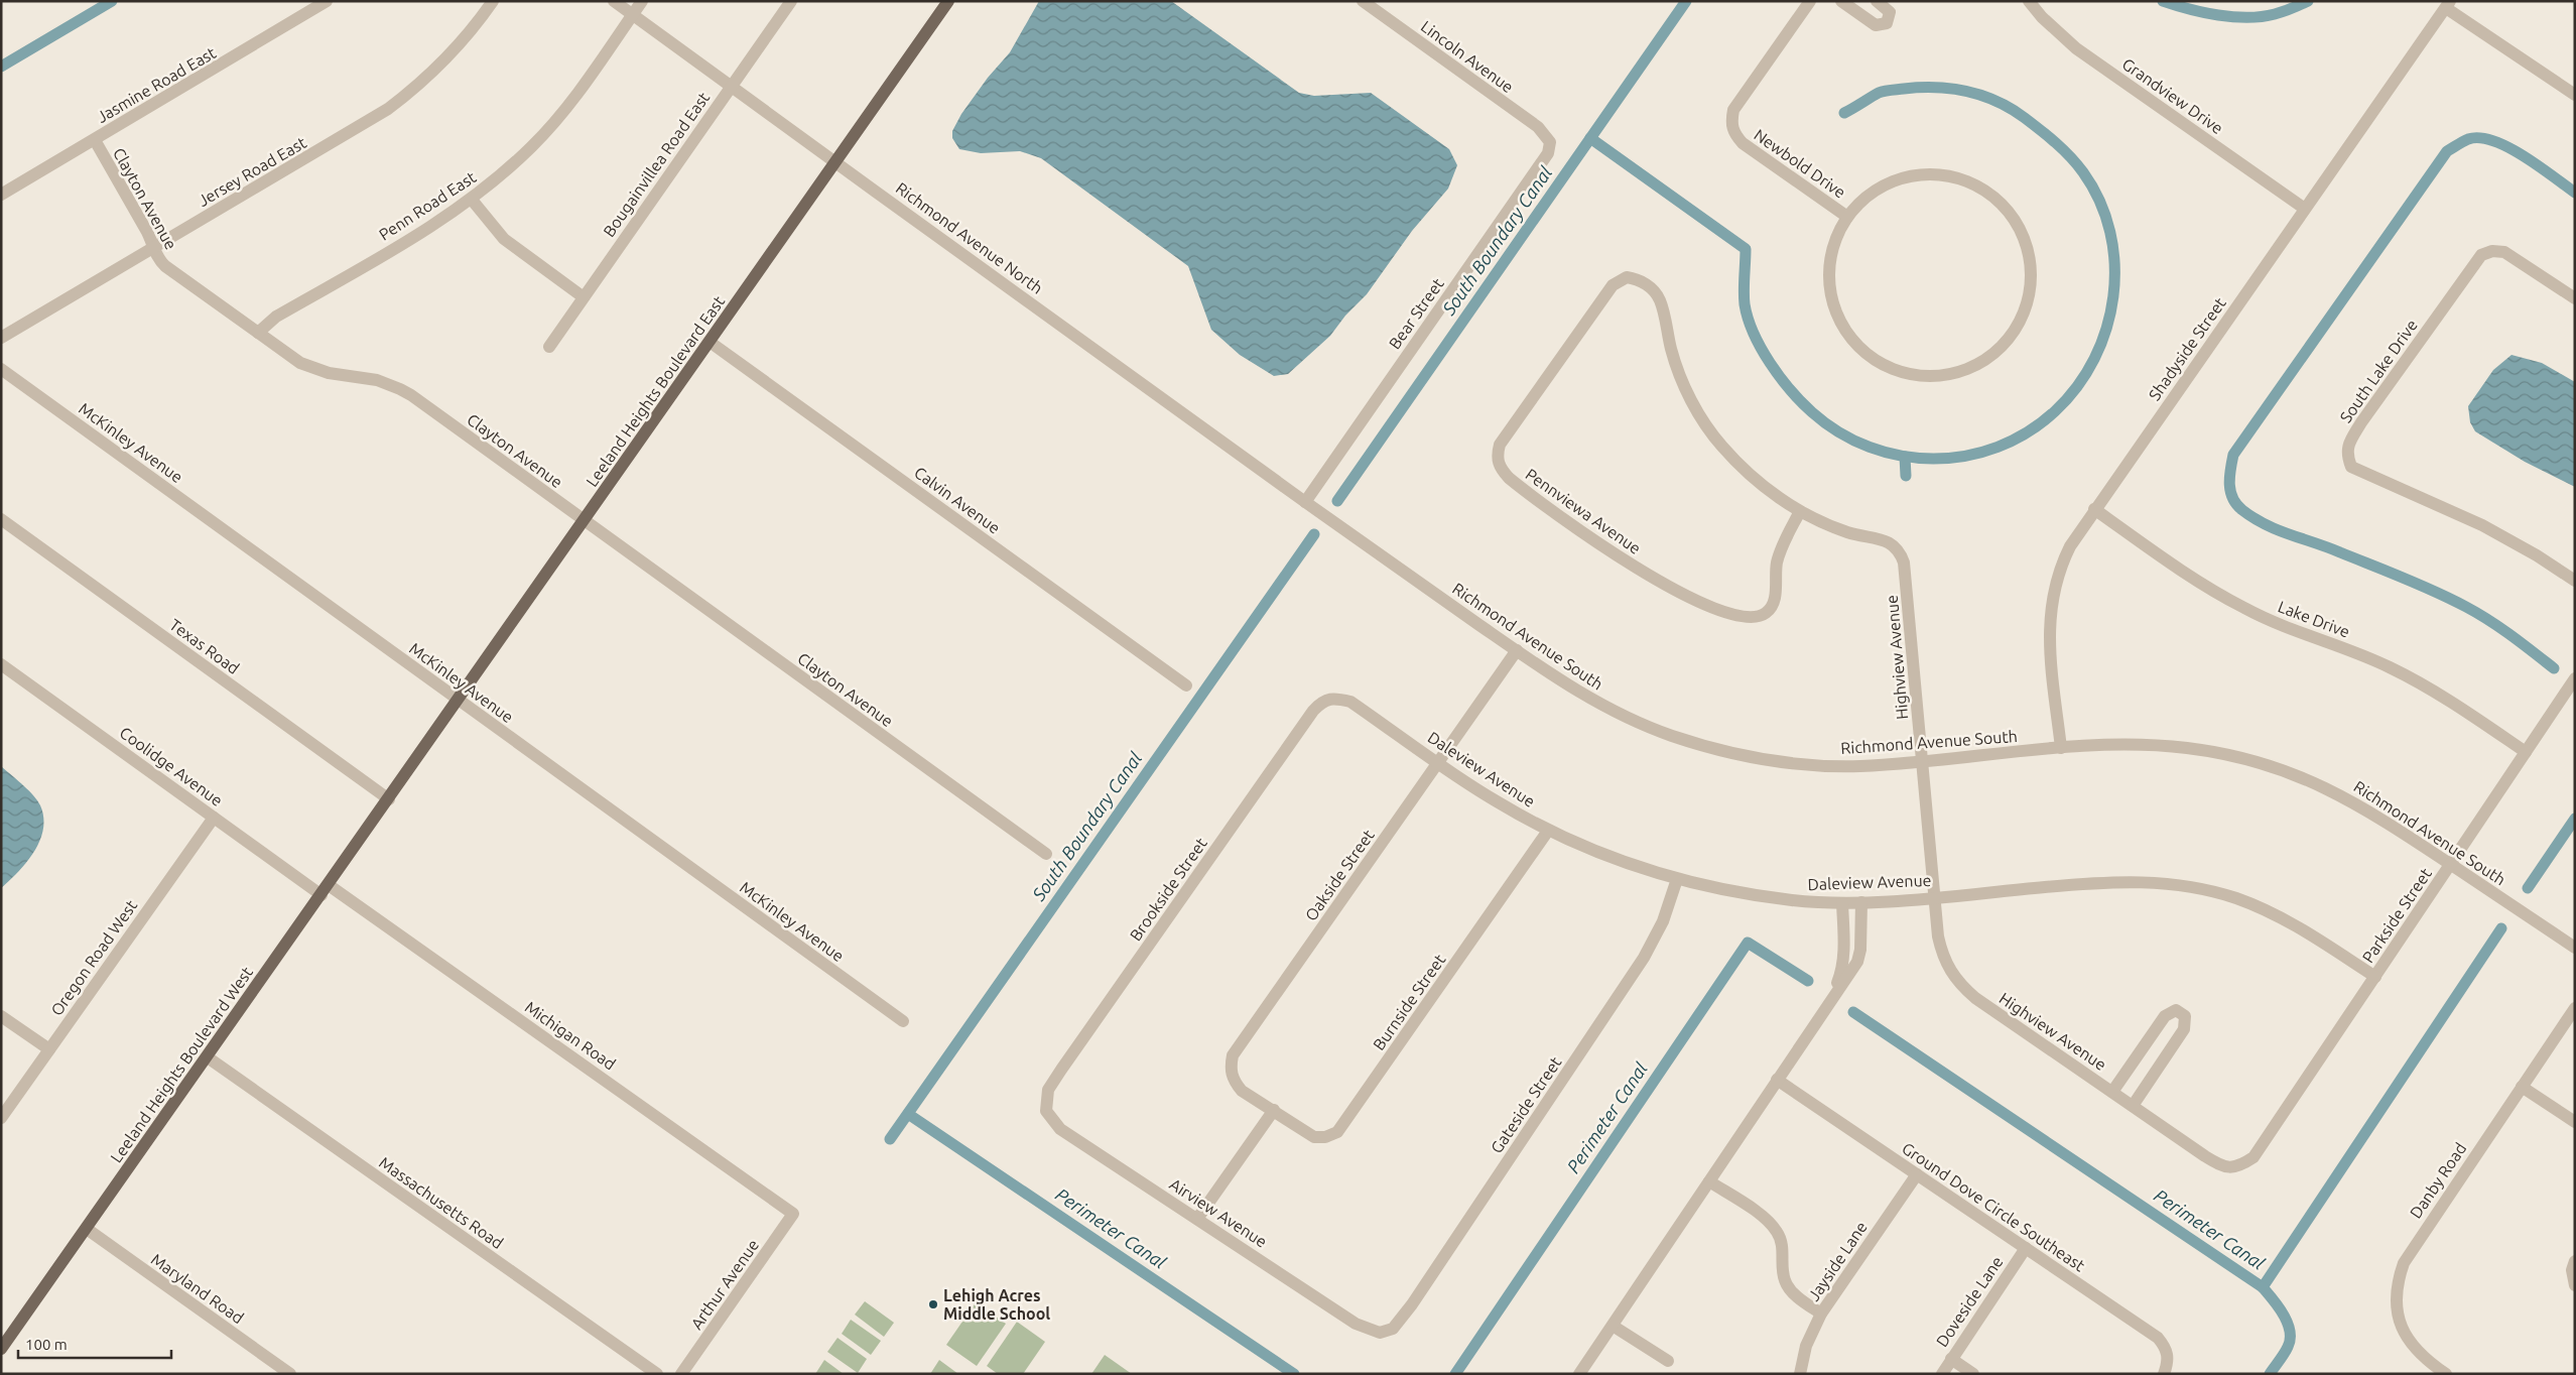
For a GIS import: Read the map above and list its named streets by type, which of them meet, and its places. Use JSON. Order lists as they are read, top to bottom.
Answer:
{
  "streets": {
    "main road": ["Leeland Heights Boulevard East", "Leeland Heights Boulevard West"],
    "street": [
      "Lincoln Avenue",
      "Jasmine Road East",
      "Grandview Drive",
      "Newbold Drive",
      "Bougainvillea Road East",
      "Jersey Road East",
      "Clayton Avenue",
      "Penn Road East",
      "Richmond Avenue North",
      "Bear Street",
      "Shadyside Street",
      "South Lake Drive",
      "McKinley Avenue",
      "Calvin Avenue",
      "Pennviewa Avenue",
      "Lake Drive",
      "Richmond Avenue South",
      "Texas Road",
      "Highview Avenue",
      "Coolidge Avenue",
      "Daleview Avenue",
      "Oakside Street",
      "Brookside Street",
      "Parkside Street",
      "Oregon Road West",
      "Burnside Street",
      "Michigan Road",
      "Gateside Street",
      "Danby Road",
      "Massachusetts Road",
      "Ground Dove Circle Southeast",
      "Airview Avenue",
      "Jayside Lane",
      "Arthur Avenue",
      "Maryland Road",
      "Doveside Lane"
    ]
  },
  "crossings": [
    ["Lincoln Avenue", "Bear Street"],
    ["Jasmine Road East", "Clayton Avenue"],
    ["Grandview Drive", "Shadyside Street"],
    ["Bougainvillea Road East", "Richmond Avenue North"],
    ["Jersey Road East", "Clayton Avenue"],
    ["Clayton Avenue", "Penn Road East"],
    ["Clayton Avenue", "Leeland Heights Boulevard East"],
    ["Penn Road East", "Richmond Avenue North"],
    ["Richmond Avenue North", "Bear Street"],
    ["Richmond Avenue North", "Leeland Heights Boulevard East"],
    ["Richmond Avenue North", "Richmond Avenue South"],
    ["Bear Street", "Richmond Avenue South"],
    ["Shadyside Street", "Lake Drive"],
    ["Shadyside Street", "Richmond Avenue South"],
    ["Leeland Heights Boulevard East", "McKinley Avenue"],
    ["Leeland Heights Boulevard East", "Calvin Avenue"],
    ["Leeland Heights Boulevard East", "Texas Road"],
    ["Leeland Heights Boulevard East", "Leeland Heights Boulevard West"],
    ["Pennviewa Avenue", "Highview Avenue"],
    ["Lake Drive", "Parkside Street"],
    ["Richmond Avenue South", "Highview Avenue"],
    ["Richmond Avenue South", "Oakside Street"],
    ["Richmond Avenue South", "Parkside Street"],
    ["Texas Road", "Leeland Heights Boulevard West"],
    ["Highview Avenue", "Daleview Avenue"],
    ["Highview Avenue", "Parkside Street"],
    ["Coolidge Avenue", "Oregon Road West"],
    ["Coolidge Avenue", "Michigan Road"],
    ["Coolidge Avenue", "Leeland Heights Boulevard West"],
    ["Daleview Avenue", "Oakside Street"],
    ["Daleview Avenue", "Brookside Street"],
    ["Daleview Avenue", "Parkside Street"],
    ["Daleview Avenue", "Burnside Street"],
    ["Daleview Avenue", "Gateside Street"],
    ["Oakside Street", "Burnside Street"],
    ["Brookside Street", "Airview Avenue"],
    ["Michigan Road", "Leeland Heights Boulevard West"],
    ["Michigan Road", "Arthur Avenue"],
    ["Leeland Heights Boulevard West", "Massachusetts Road"],
    ["Leeland Heights Boulevard West", "Maryland Road"],
    ["Gateside Street", "Airview Avenue"],
    ["Ground Dove Circle Southeast", "Jayside Lane"],
    ["Ground Dove Circle Southeast", "Doveside Lane"]
  ],
  "water": ["South Boundary Canal", "Perimeter Canal"],
  "places": ["Lehigh Acres Middle School"],
  "scale_bar": "100 m"
}
